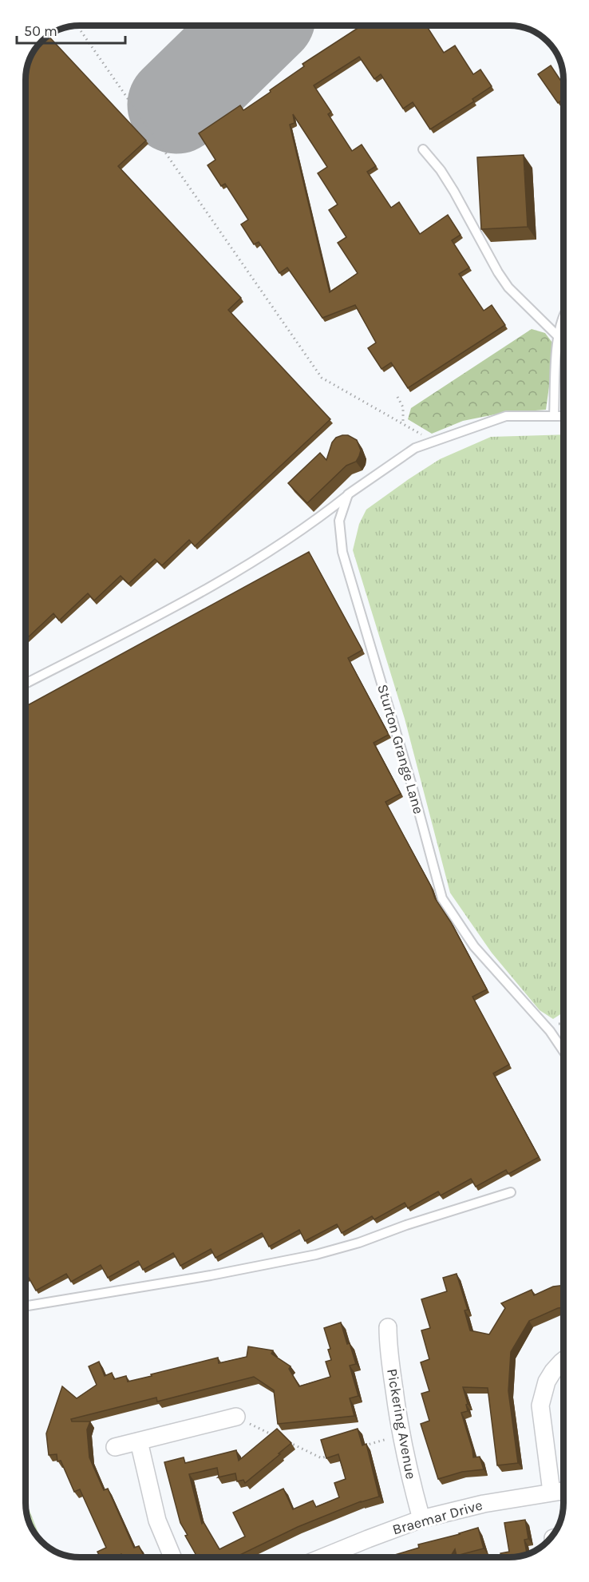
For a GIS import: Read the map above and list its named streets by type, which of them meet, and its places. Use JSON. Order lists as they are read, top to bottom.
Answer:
{
  "streets": {
    "street": ["Pickering Avenue", "Braemar Drive"],
    "lane": ["Sturton Grange Lane"]
  },
  "crossings": [
    ["Pickering Avenue", "Braemar Drive"]
  ],
  "scale_bar": "50 m"
}
